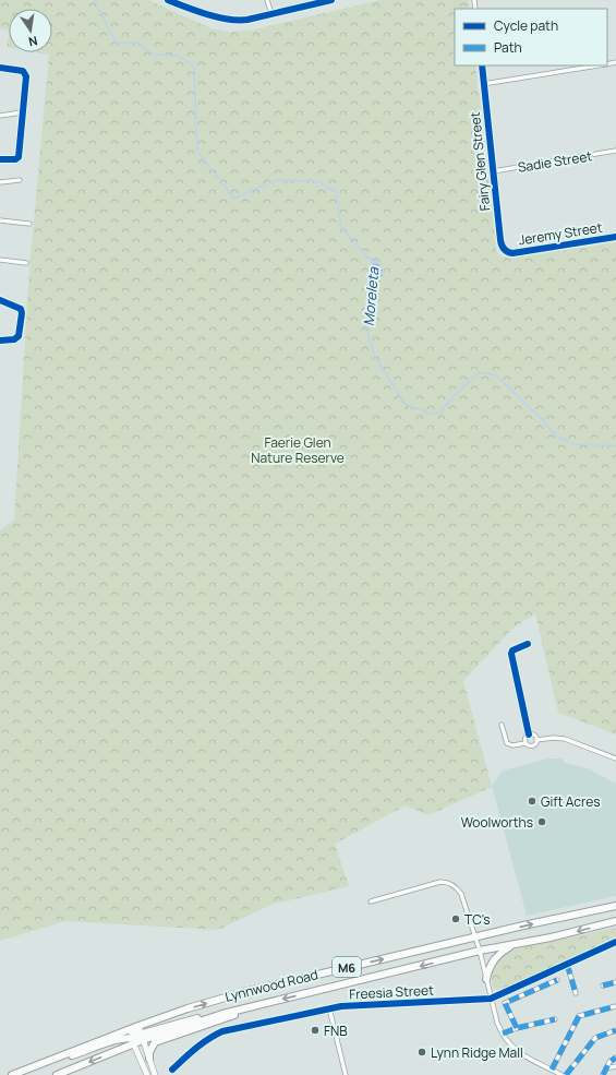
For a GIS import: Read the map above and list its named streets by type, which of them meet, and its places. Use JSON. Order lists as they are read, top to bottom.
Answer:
{
  "streets": {
    "main road": ["M6", "Lynnwood Road"],
    "street": [
      "Fairy Glen Street",
      "Sadie Street",
      "Jeremy Street",
      "Freesia Street"
    ]
  },
  "crossings": [
    ["Fairy Glen Street", "Sadie Street"],
    ["Fairy Glen Street", "Jeremy Street"]
  ],
  "water": ["Moreleta"],
  "parks": ["Faerie Glen Nature Reserve"],
  "places": [
    "Gift Acres",
    "Woolworths",
    "TC's",
    "FNB",
    "Lynn Ridge Mall"
  ],
  "legend": ["Cycle path", "Path"],
  "north": "bottom"
}
